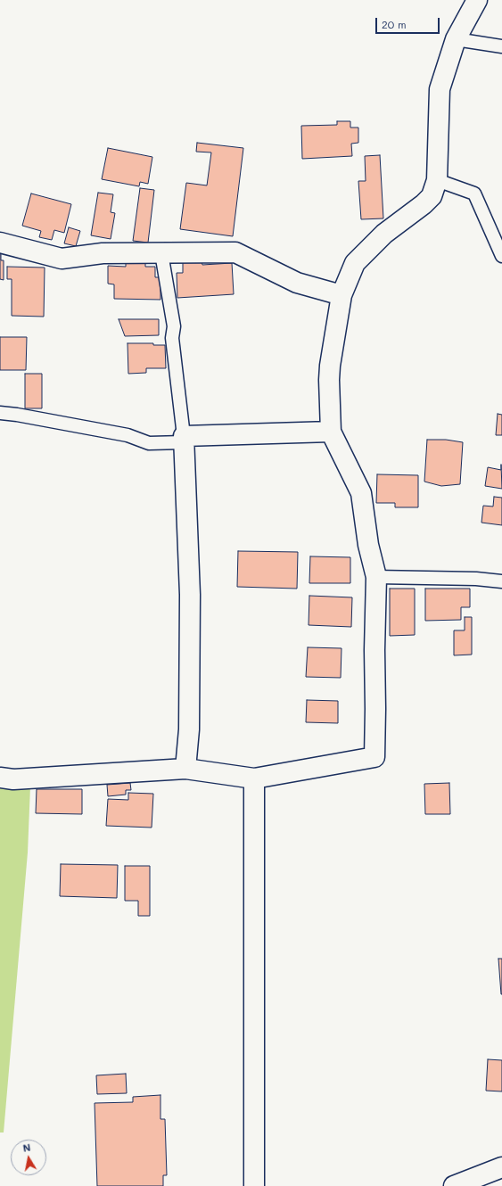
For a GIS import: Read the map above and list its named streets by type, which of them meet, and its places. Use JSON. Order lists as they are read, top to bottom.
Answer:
{
  "scale_bar": "20 m",
  "north": "top"
}
